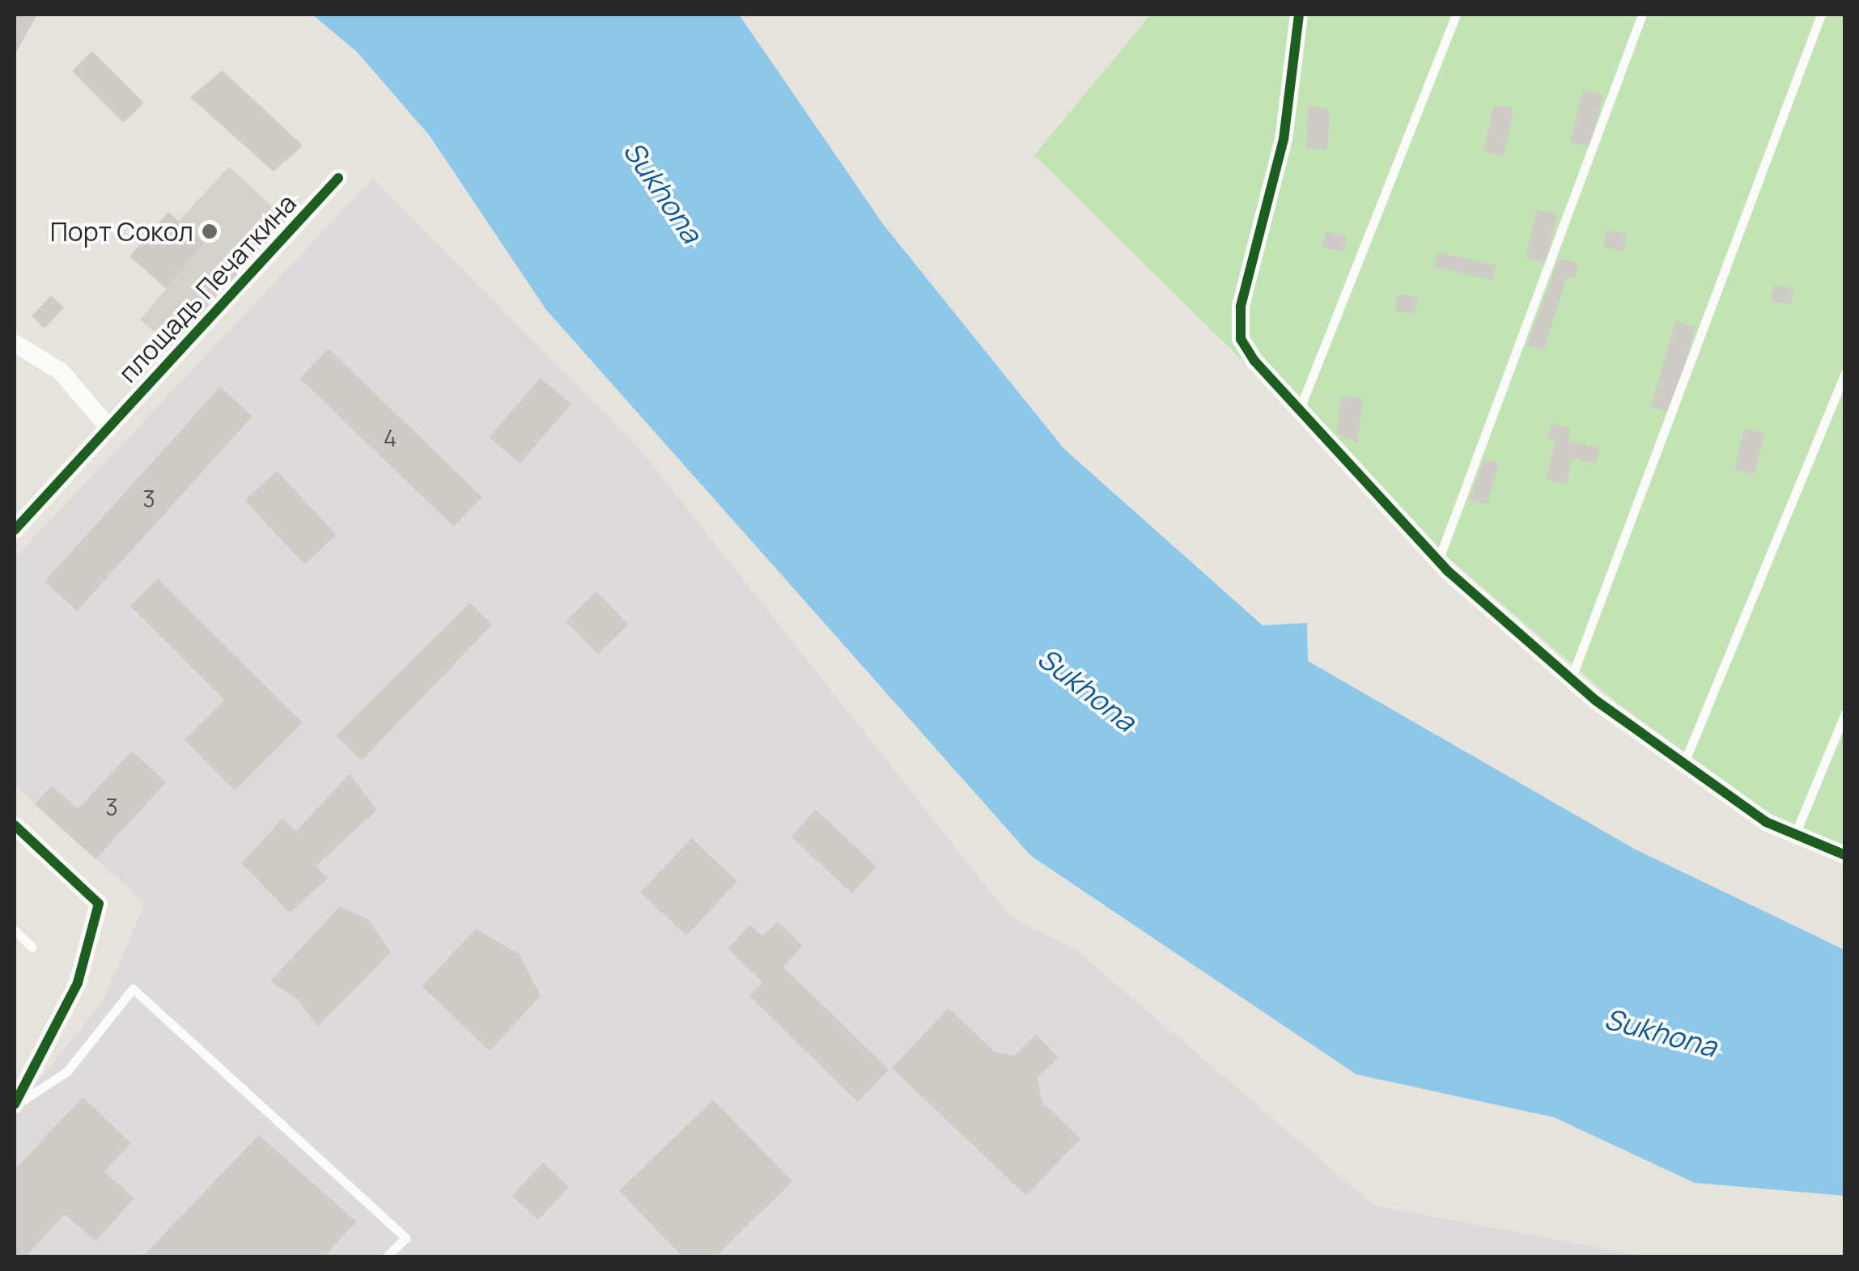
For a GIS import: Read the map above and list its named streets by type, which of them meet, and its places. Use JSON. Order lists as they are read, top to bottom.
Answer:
{
  "streets": {
    "street": ["площадь Печаткина"]
  },
  "water": ["Sukhona"],
  "places": ["Порт Сокол"],
  "house_numbers": ["4", "3", "3"]
}
